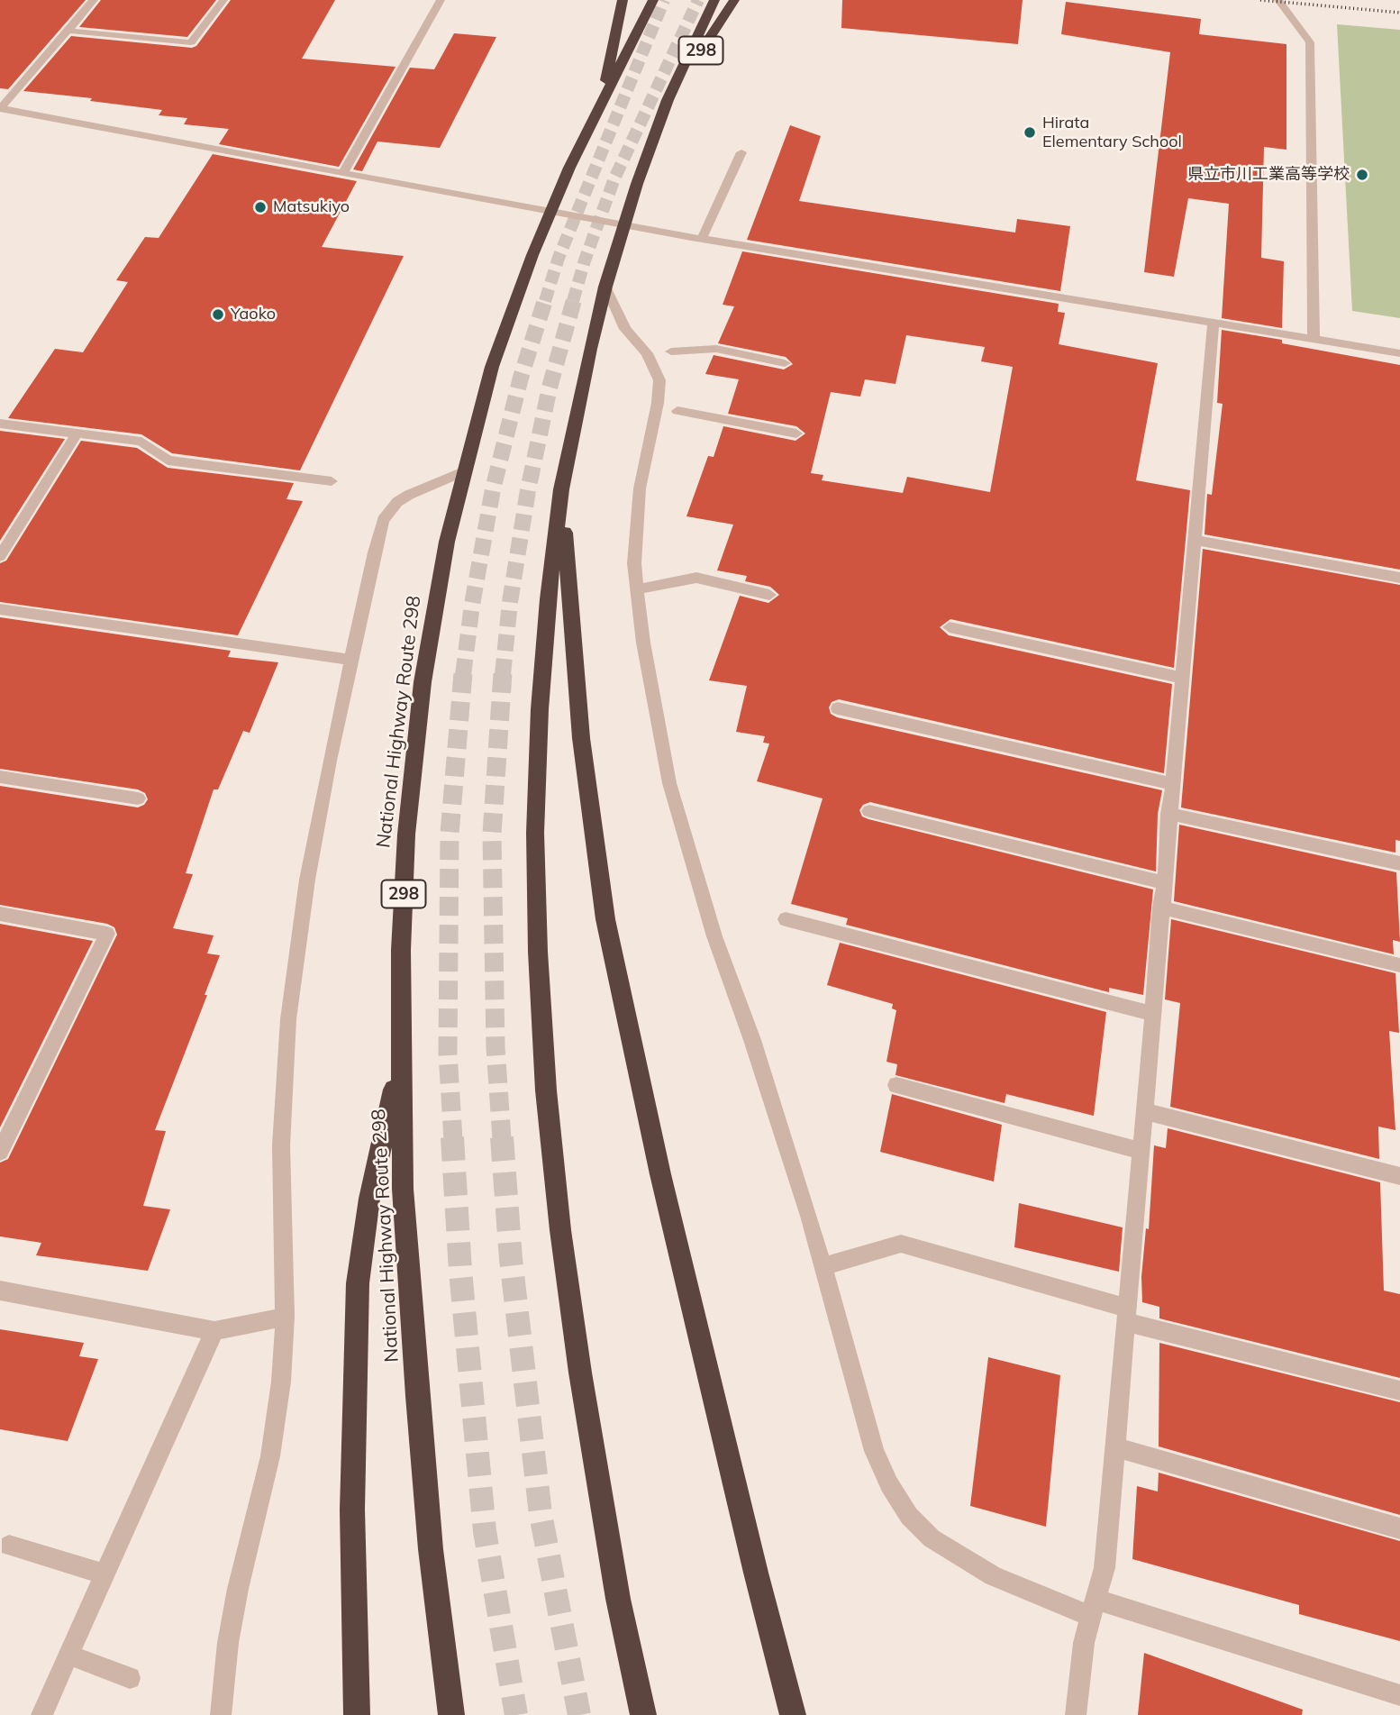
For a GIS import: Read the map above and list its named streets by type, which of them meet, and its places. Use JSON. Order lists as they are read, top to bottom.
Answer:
{
  "streets": {
    "highway": ["298", "National Highway Route 298"]
  },
  "crossings": [
    ["298", "National Highway Route 298"]
  ],
  "places": [
    "Hirata Elementary School",
    "県立市川工業高等学校",
    "Matsukiyo",
    "Yaoko"
  ]
}
